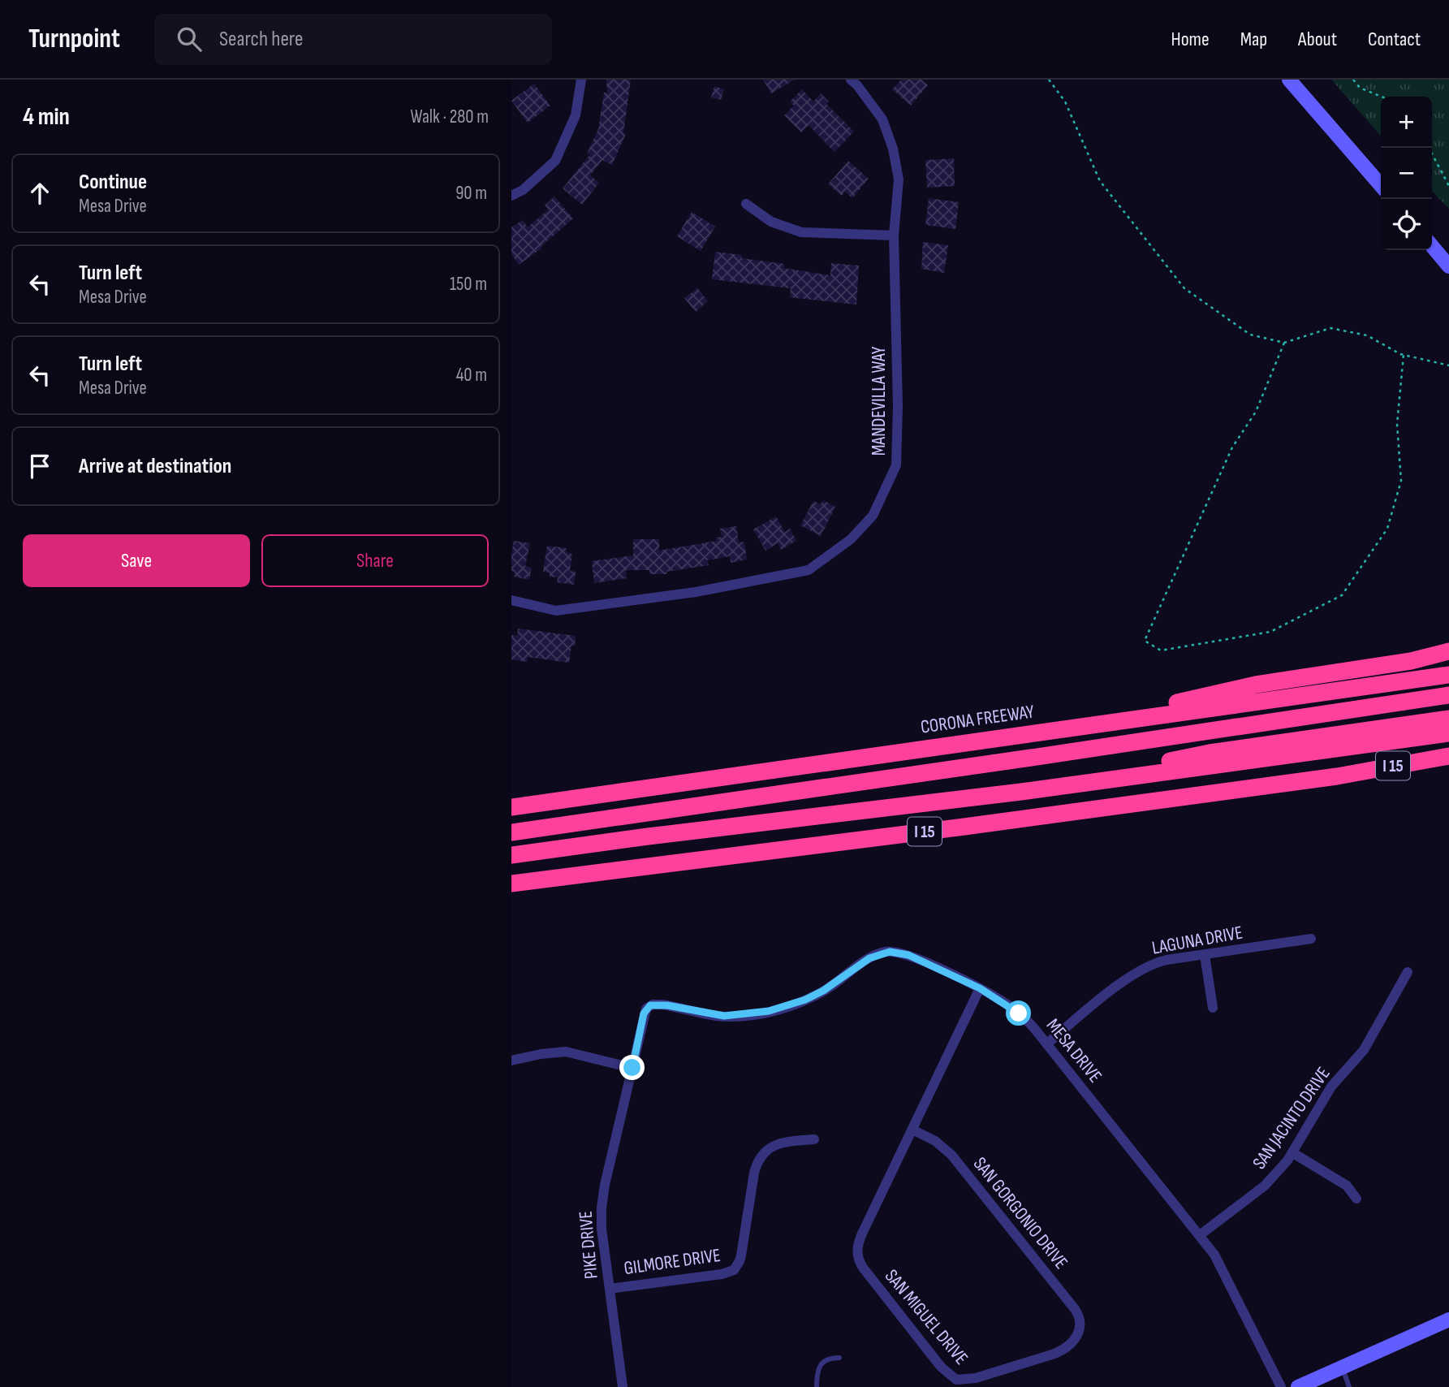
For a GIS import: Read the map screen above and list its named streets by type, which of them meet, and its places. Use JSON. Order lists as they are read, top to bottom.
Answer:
{
  "streets": {
    "highway": ["CORONA FREEWAY", "I 15"],
    "street": [
      "MANDEVILLA WAY",
      "LAGUNA DRIVE",
      "MESA DRIVE",
      "SAN JACINTO DRIVE",
      "SAN GORGONIO DRIVE",
      "PIKE DRIVE",
      "GILMORE DRIVE",
      "SAN MIGUEL DRIVE"
    ]
  },
  "crossings": [
    ["LAGUNA DRIVE", "MESA DRIVE"],
    ["MESA DRIVE", "SAN JACINTO DRIVE"],
    ["MESA DRIVE", "PIKE DRIVE"],
    ["SAN GORGONIO DRIVE", "SAN MIGUEL DRIVE"],
    ["PIKE DRIVE", "GILMORE DRIVE"]
  ],
  "page": {
    "header": "Turnpoint",
    "search": "Search here",
    "nav": [
      "Home",
      "Map",
      "About",
      "Contact"
    ],
    "heading": ["4 min", "Walk · 280 m"],
    "map_buttons": ["+", "−"],
    "list": [
      ["Continue", "Mesa Drive", "90 m"],
      ["Turn left", "Mesa Drive", "150 m"],
      ["Turn left", "Mesa Drive", "40 m"],
      "Arrive at destination"
    ],
    "buttons": ["Save", "Share"]
  }
}
